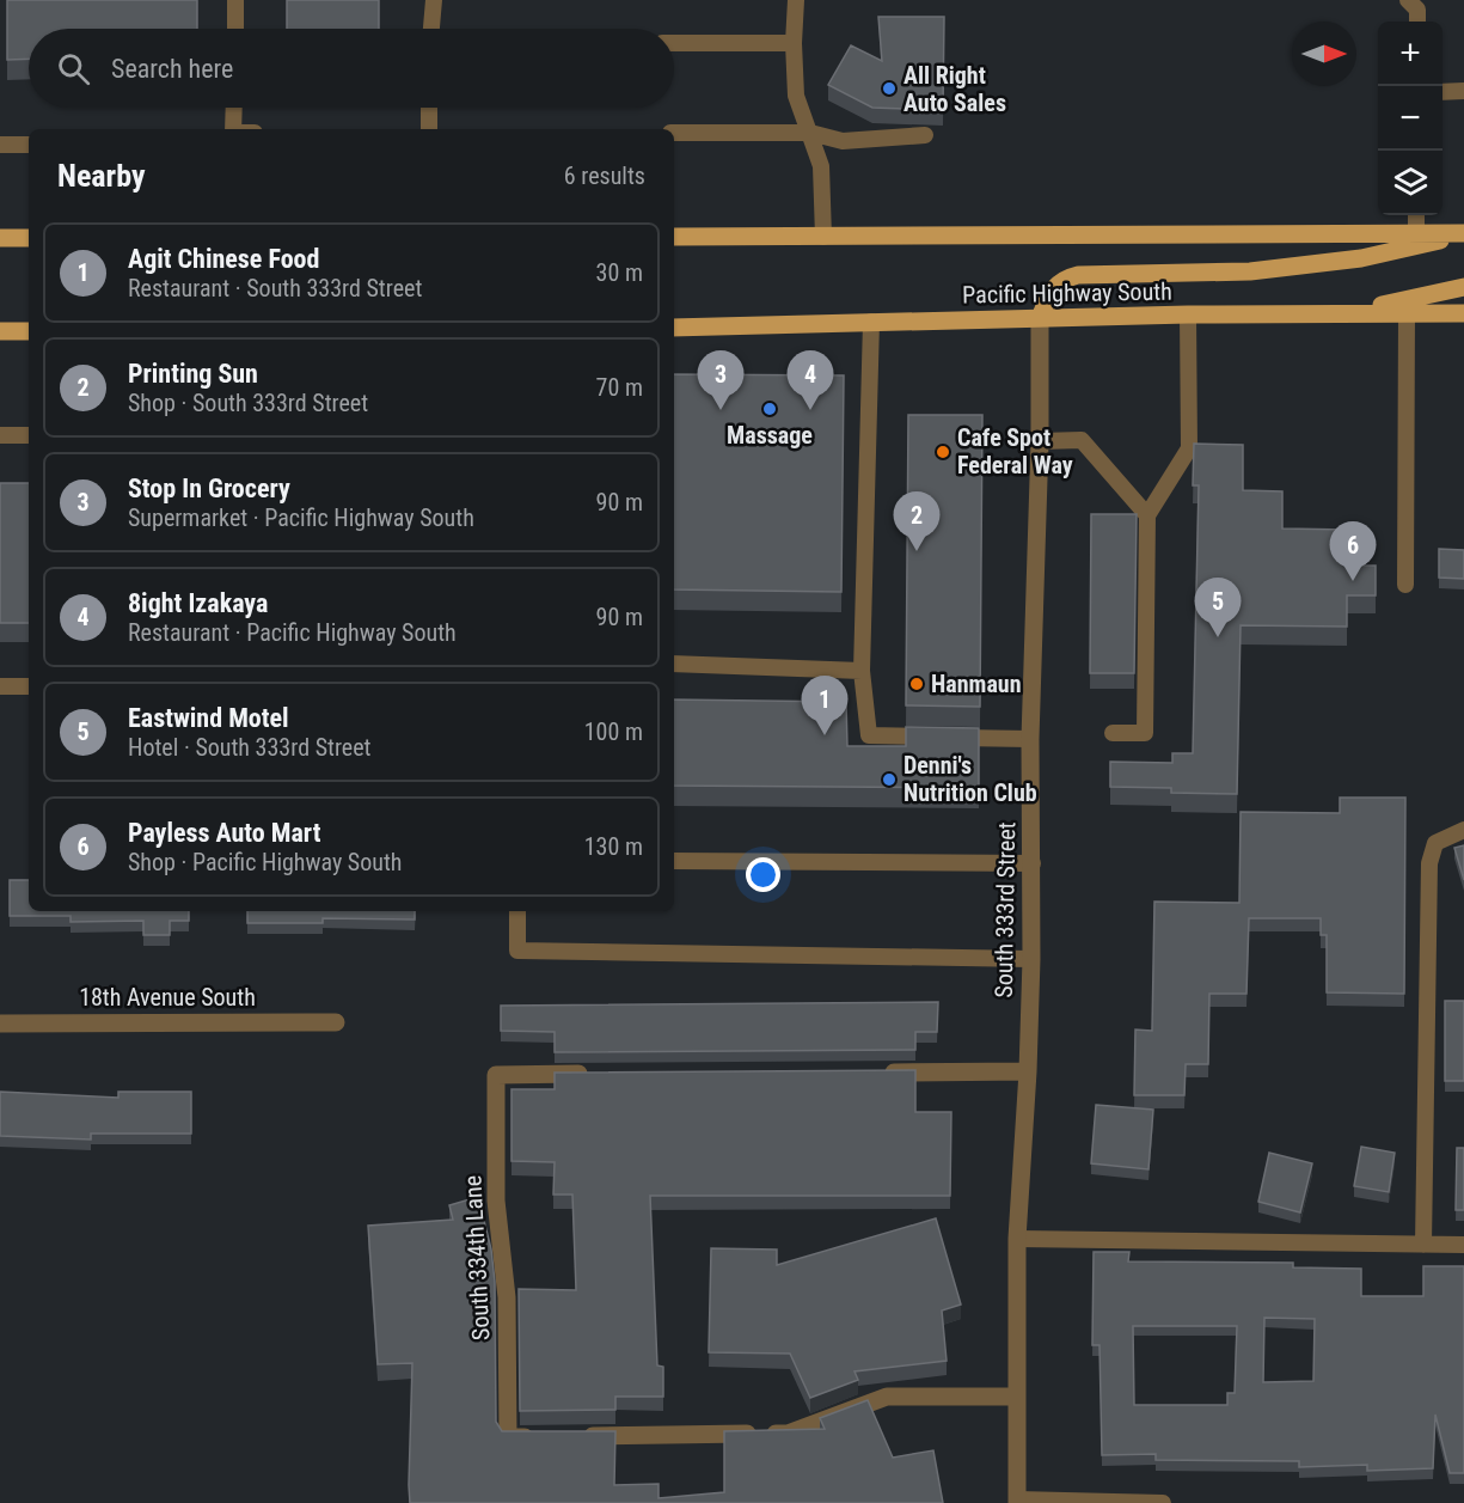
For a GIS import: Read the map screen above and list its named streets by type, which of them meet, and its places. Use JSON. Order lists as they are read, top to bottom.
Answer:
{
  "streets": {
    "main road": ["Pacific Highway South"],
    "street": ["South 333rd Street", "18th Avenue South", "South 334th Lane"]
  },
  "crossings": [
    ["Pacific Highway South", "South 333rd Street"]
  ],
  "places": [
    "All Right Auto Sales",
    "Massage",
    "Cafe Spot Federal Way",
    "Hanmaun",
    "Denni's Nutrition Club"
  ],
  "north": "right",
  "page": {
    "map_buttons": ["+", "−"],
    "search": "Search here",
    "heading": ["Nearby", "6 results"],
    "list": [
      {
        "mark": "1",
        "name": "Agit Chinese Food",
        "note": "Restaurant · South 333rd Street",
        "value": "30 m"
      },
      {
        "mark": "2",
        "name": "Printing Sun",
        "note": "Shop · South 333rd Street",
        "value": "70 m"
      },
      {
        "mark": "3",
        "name": "Stop In Grocery",
        "note": "Supermarket · Pacific Highway South",
        "value": "90 m"
      },
      {
        "mark": "4",
        "name": "8ight Izakaya",
        "note": "Restaurant · Pacific Highway South",
        "value": "90 m"
      },
      {
        "mark": "5",
        "name": "Eastwind Motel",
        "note": "Hotel · South 333rd Street",
        "value": "100 m"
      },
      {
        "mark": "6",
        "name": "Payless Auto Mart",
        "note": "Shop · Pacific Highway South",
        "value": "130 m"
      }
    ],
    "pins": [
      "3",
      "4",
      "2",
      "6",
      "5",
      "1"
    ]
  }
}
